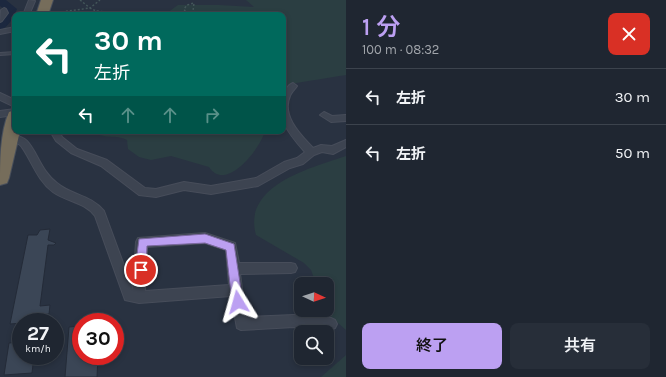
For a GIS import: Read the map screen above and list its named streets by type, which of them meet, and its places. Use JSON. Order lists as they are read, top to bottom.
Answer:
{
  "north": "right",
  "page": {
    "heading": ["1 分", "100 m · 08:32"],
    "turn": ["30 m", "左折"],
    "list": [
      {
        "name": "左折",
        "value": "30 m"
      },
      {
        "name": "左折",
        "value": "50 m"
      }
    ],
    "speed": "27 km/h",
    "limit": "30",
    "buttons": ["終了", "共有"]
  }
}
